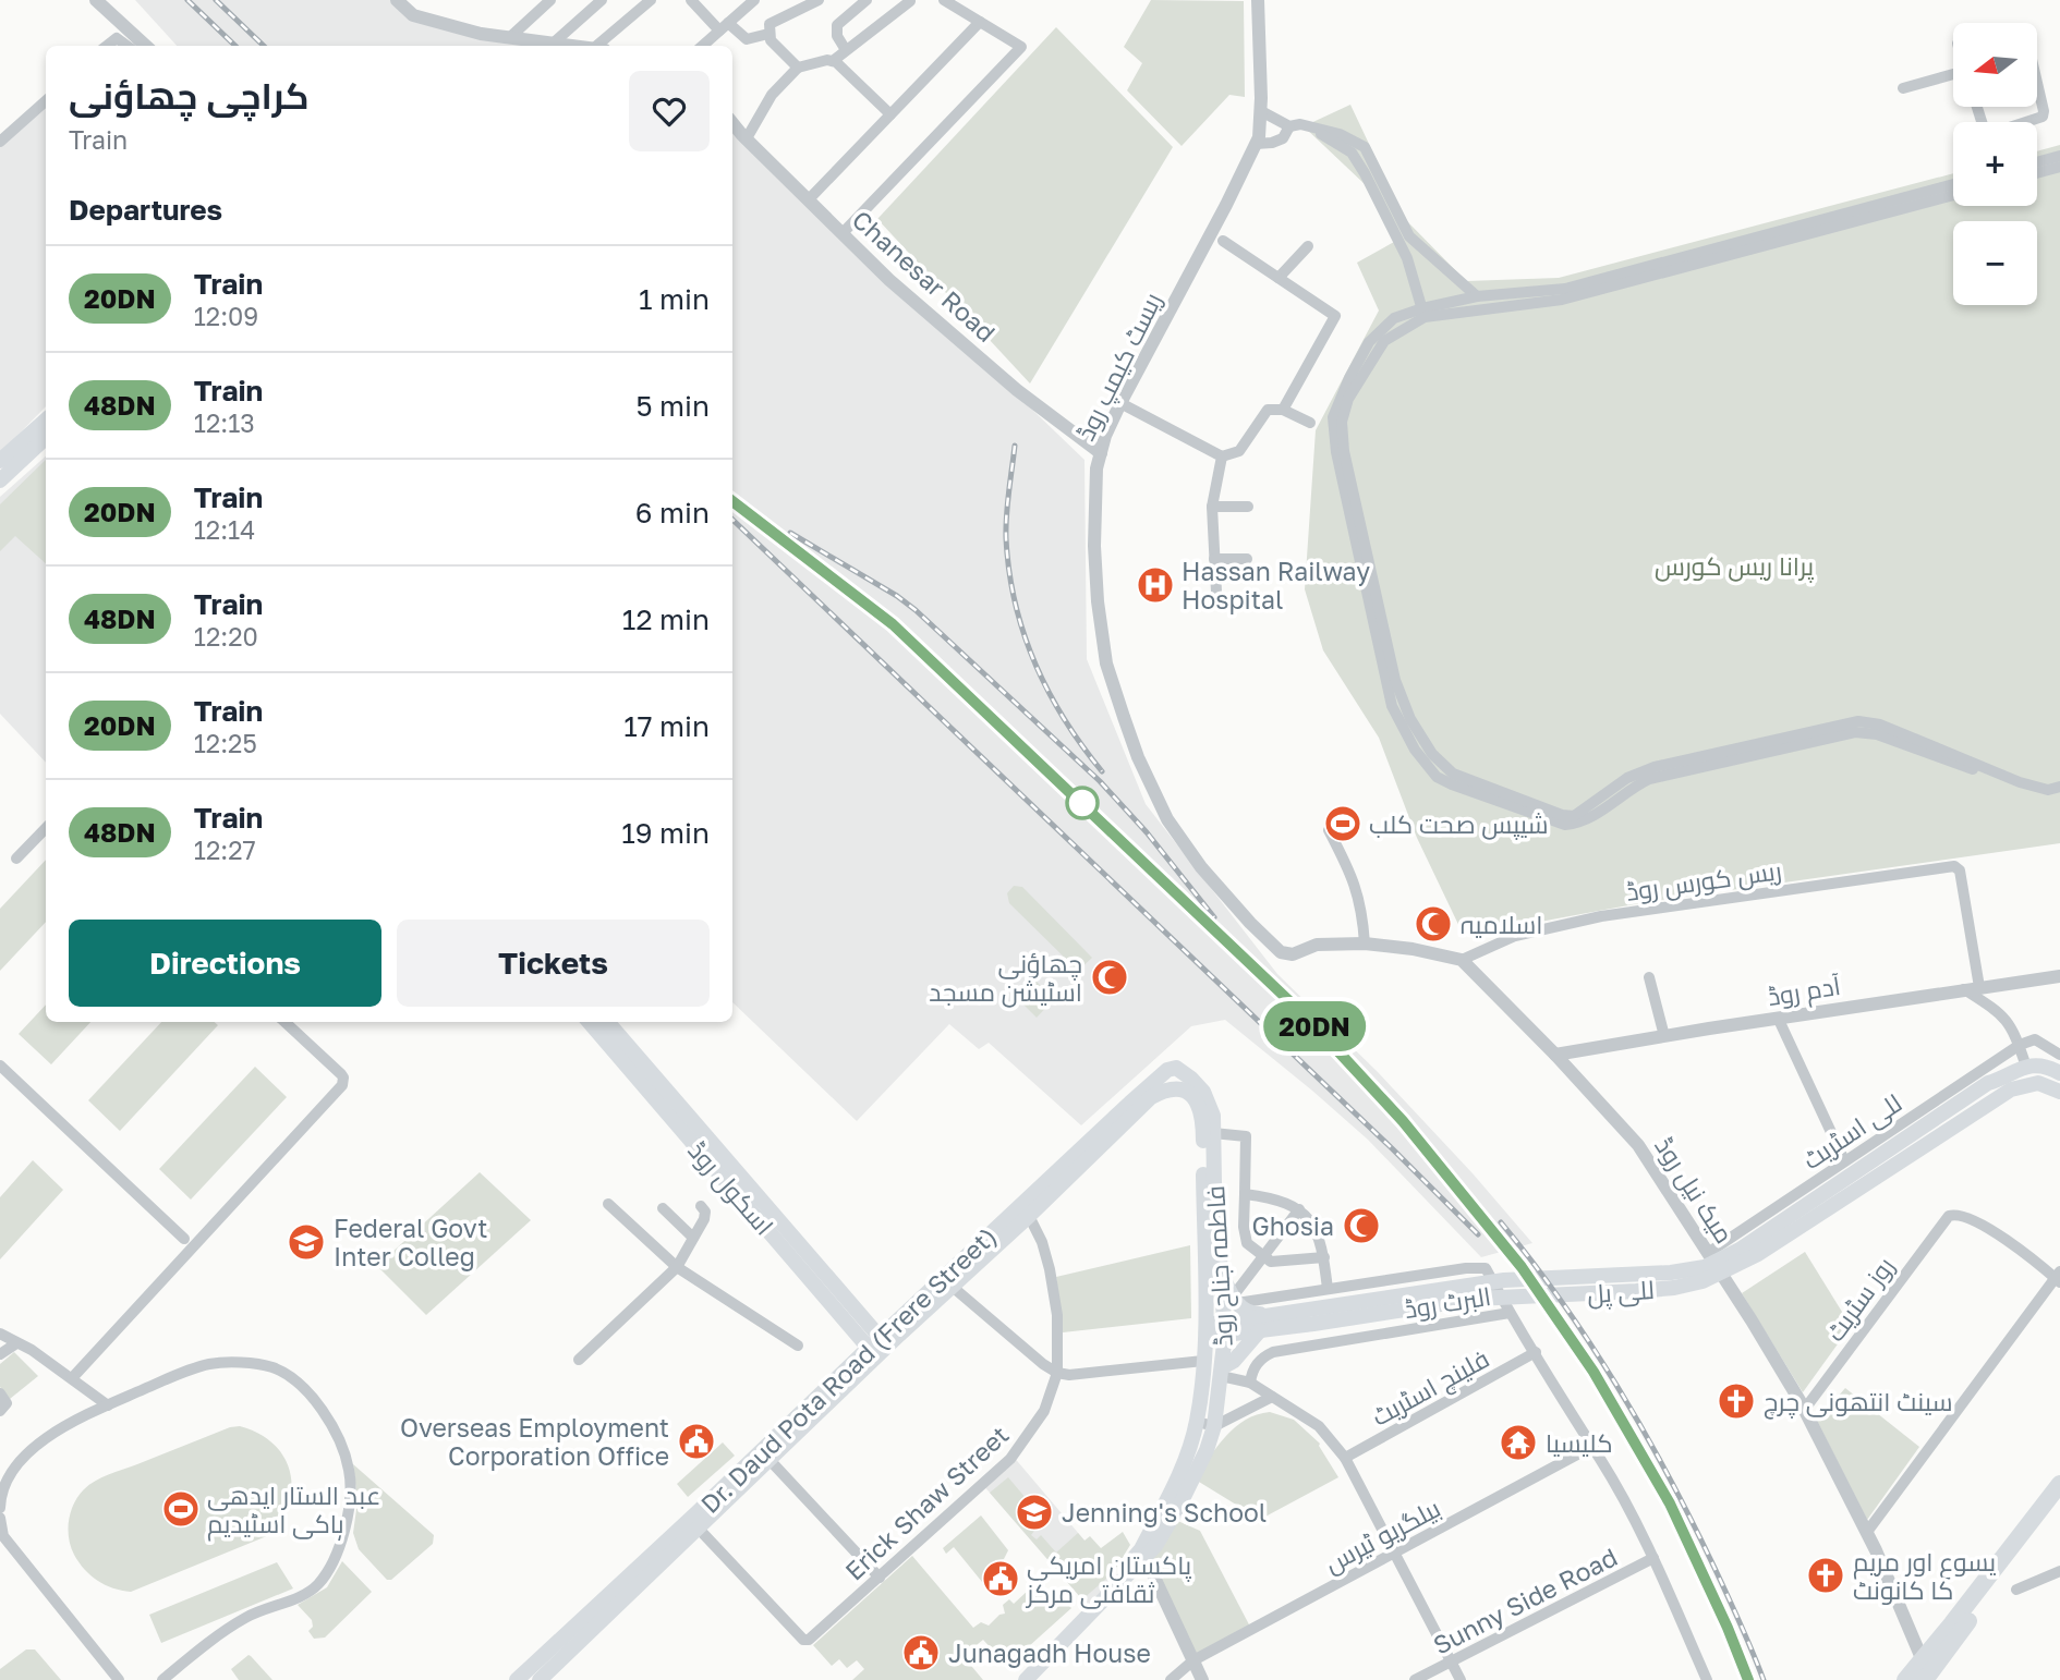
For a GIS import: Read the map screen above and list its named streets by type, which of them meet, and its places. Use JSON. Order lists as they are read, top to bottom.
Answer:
{
  "streets": {
    "main road": [
      "اسکول روڈ",
      "فاطمہ جناح روڈ",
      "للی پل",
      "Dr. Daud Pota Road (Frere Street)"
    ],
    "street": [
      "Chanesar Road",
      "ریسٹ کیمپ روڈ",
      "ریس کورس روڈ",
      "آدم روڈ",
      "للی اسٹریٹ",
      "میک نیل روڈ",
      "روز سٹریٹ",
      "البرٹ روڈ",
      "فلینچ اسٹریٹ",
      "Erick Shaw Street",
      "بیلگریو ٹیرس",
      "Sunny Side Road"
    ]
  },
  "crossings": [
    ["Chanesar Road", "ریسٹ کیمپ روڈ"],
    ["ریس کورس روڈ", "آدم روڈ"],
    ["ریس کورس روڈ", "میک نیل روڈ"],
    ["آدم روڈ", "میک نیل روڈ"],
    ["للی اسٹریٹ", "میک نیل روڈ"],
    ["اسکول روڈ", "Dr. Daud Pota Road (Frere Street)"],
    ["میک نیل روڈ", "روز سٹریٹ"],
    ["فاطمہ جناح روڈ", "Dr. Daud Pota Road (Frere Street)"],
    ["البرٹ روڈ", "فلینچ اسٹریٹ"],
    ["البرٹ روڈ", "بیلگریو ٹیرس"],
    ["البرٹ روڈ", "Sunny Side Road"],
    ["Dr. Daud Pota Road (Frere Street)", "Erick Shaw Street"]
  ],
  "parks": ["پرانا ریس کورس"],
  "places": {
    "hospital": ["Hassan Railway Hospital"],
    "sports": ["شیپس صحت کلب", "عبد الستار ایدھی ہاکی اسٹیدیم"],
    "mosque": ["اسلامیہ", "چھاؤنی اسٹیشن مسجد", "Ghosia"],
    "school or university": ["Federal Govt Inter Colleg", "Jenning's School"],
    "church": ["سینٹ انتھونی چرچ", "یسوع اور مریم کا کانونٹ"],
    "public building": ["Overseas Employment Corporation Office", "پاکستان امریکی ثقافتی مرکز", "Junagadh House"],
    "temple": ["کلیسیا"]
  },
  "north": "left",
  "page": {
    "on_map": "20DN",
    "map_buttons": ["+", "−"],
    "heading": [
      ["کراچی چھاؤنی", "Train"],
      "Departures"
    ],
    "list": [
      {
        "mark": "20DN",
        "name": "Train",
        "note": "12:09",
        "value": "1 min"
      },
      {
        "mark": "48DN",
        "name": "Train",
        "note": "12:13",
        "value": "5 min"
      },
      {
        "mark": "20DN",
        "name": "Train",
        "note": "12:14",
        "value": "6 min"
      },
      {
        "mark": "48DN",
        "name": "Train",
        "note": "12:20",
        "value": "12 min"
      },
      {
        "mark": "20DN",
        "name": "Train",
        "note": "12:25",
        "value": "17 min"
      },
      {
        "mark": "48DN",
        "name": "Train",
        "note": "12:27",
        "value": "19 min"
      }
    ],
    "buttons": ["Directions", "Tickets"]
  }
}
